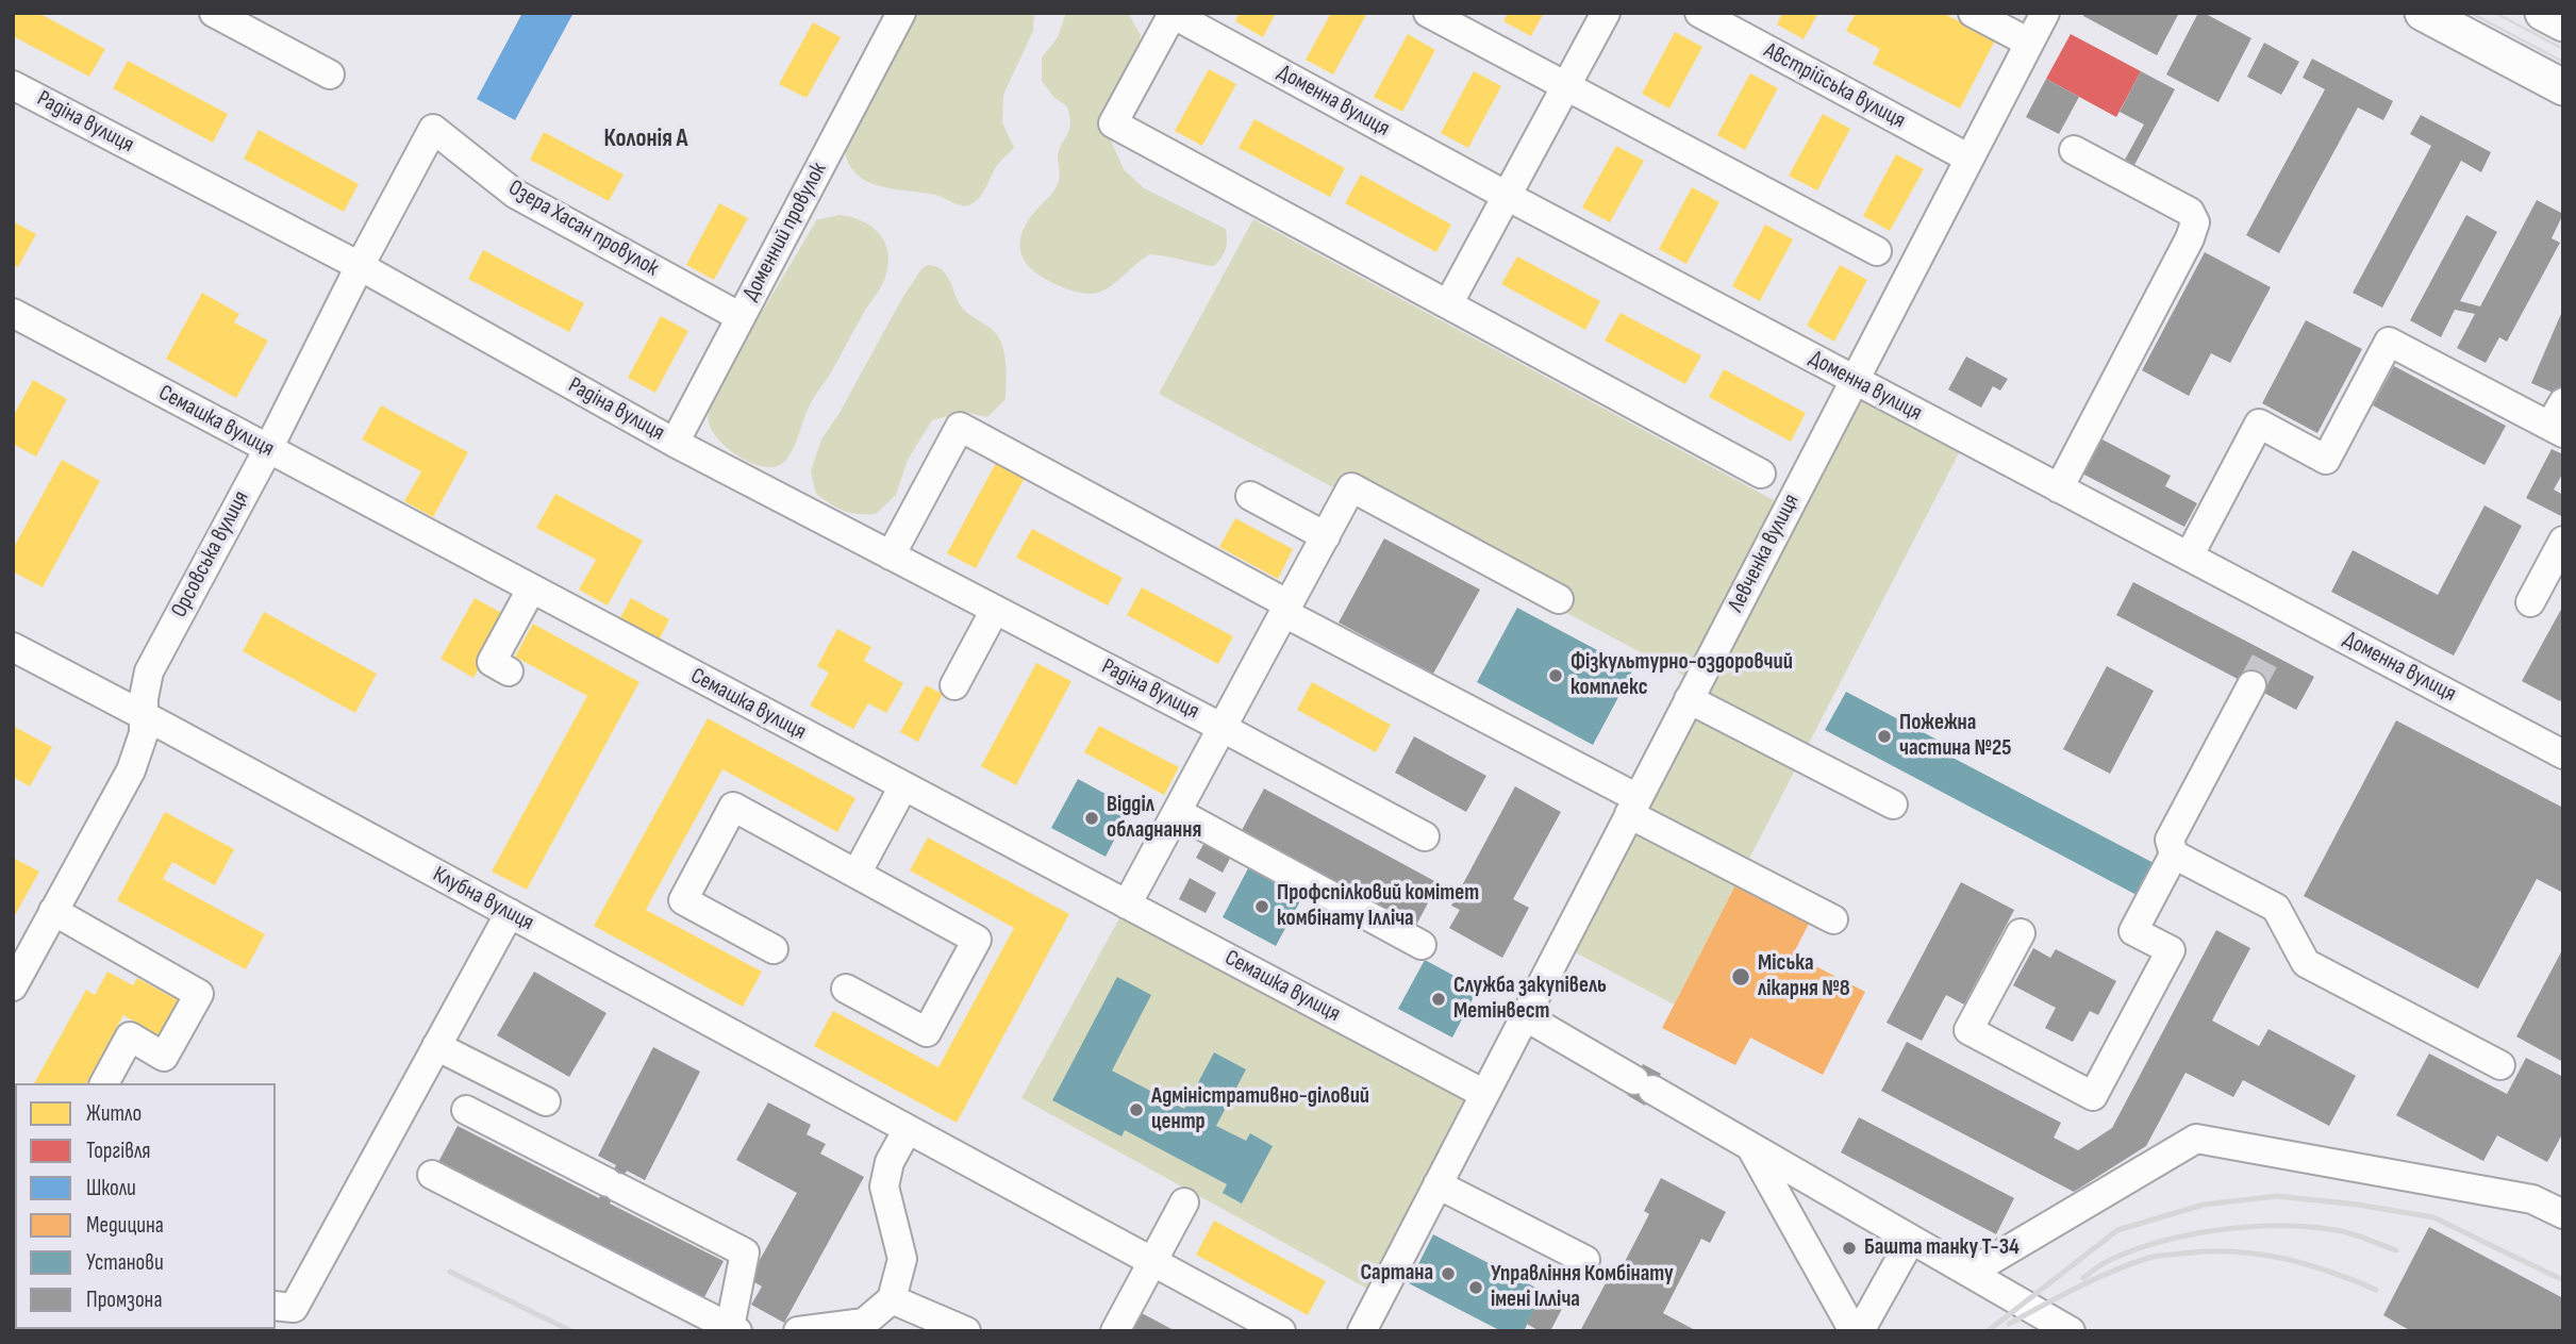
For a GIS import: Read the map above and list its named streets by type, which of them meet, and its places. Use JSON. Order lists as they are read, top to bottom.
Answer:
{
  "streets": {
    "street": [
      "Австрійська вулиця",
      "Доменна вулиця",
      "Радіна вулиця",
      "Озера Хасан провулок",
      "Доменний провулок",
      "Семашка вулиця",
      "Левченка вулиця",
      "Орсовська вулиця",
      "Клубна вулиця"
    ]
  },
  "crossings": [
    ["Австрійська вулиця", "Левченка вулиця"],
    ["Доменна вулиця", "Левченка вулиця"],
    ["Радіна вулиця", "Доменний провулок"],
    ["Радіна вулиця", "Орсовська вулиця"],
    ["Озера Хасан провулок", "Доменний провулок"],
    ["Озера Хасан провулок", "Орсовська вулиця"],
    ["Семашка вулиця", "Левченка вулиця"],
    ["Семашка вулиця", "Орсовська вулиця"],
    ["Орсовська вулиця", "Клубна вулиця"]
  ],
  "districts": ["Колонія А"],
  "places": [
    "Фізкультурно-оздоровчий комплекс",
    "Пожежна частина №25",
    "Відділ обладнання",
    "Профспілковий комітет комбінату Ілліча",
    "Міська лікарня №8",
    "Служба закупівель Метінвест",
    "Адміністративно-діловий центр",
    "Башта танку Т-34",
    "Сартана",
    "Управління Комбінату імені Ілліча"
  ],
  "legend": [
    "Житло",
    "Торгівля",
    "Школи",
    "Медицина",
    "Установи",
    "Промзона"
  ]
}
